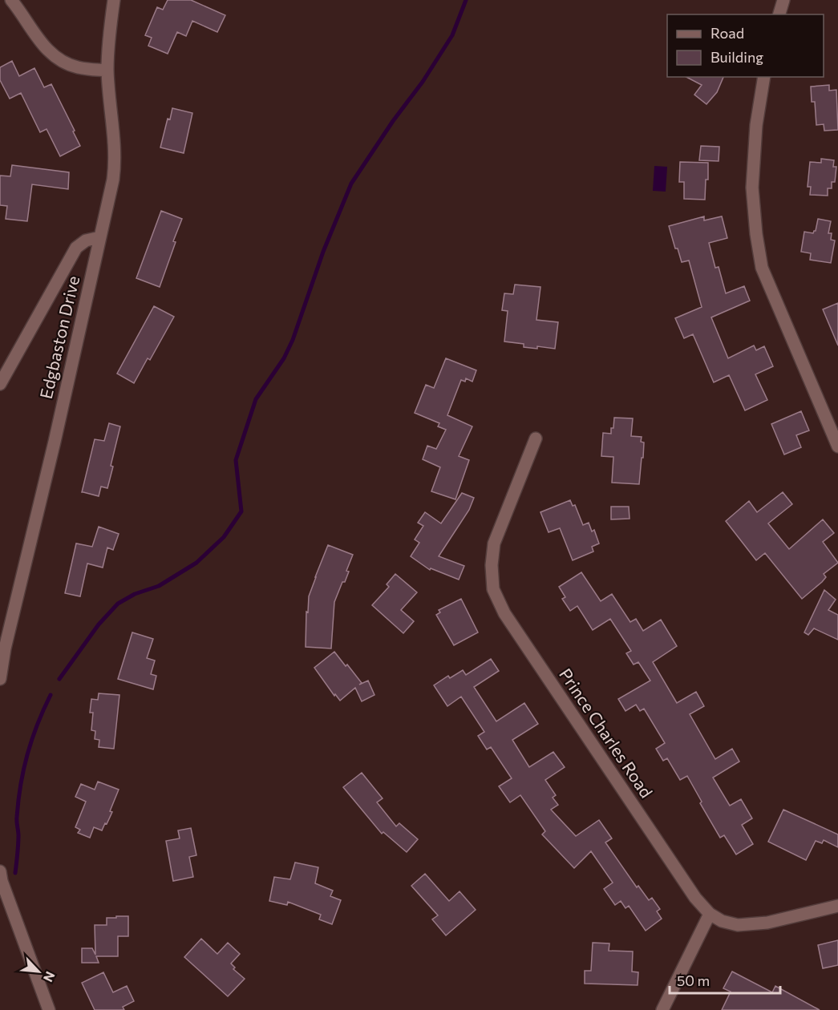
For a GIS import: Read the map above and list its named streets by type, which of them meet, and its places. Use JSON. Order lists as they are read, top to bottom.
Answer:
{
  "streets": {
    "street": ["Edgbaston Drive", "Prince Charles Road"]
  },
  "legend": ["Road", "Building"],
  "scale_bar": "50 m",
  "north": "bottom right"
}
